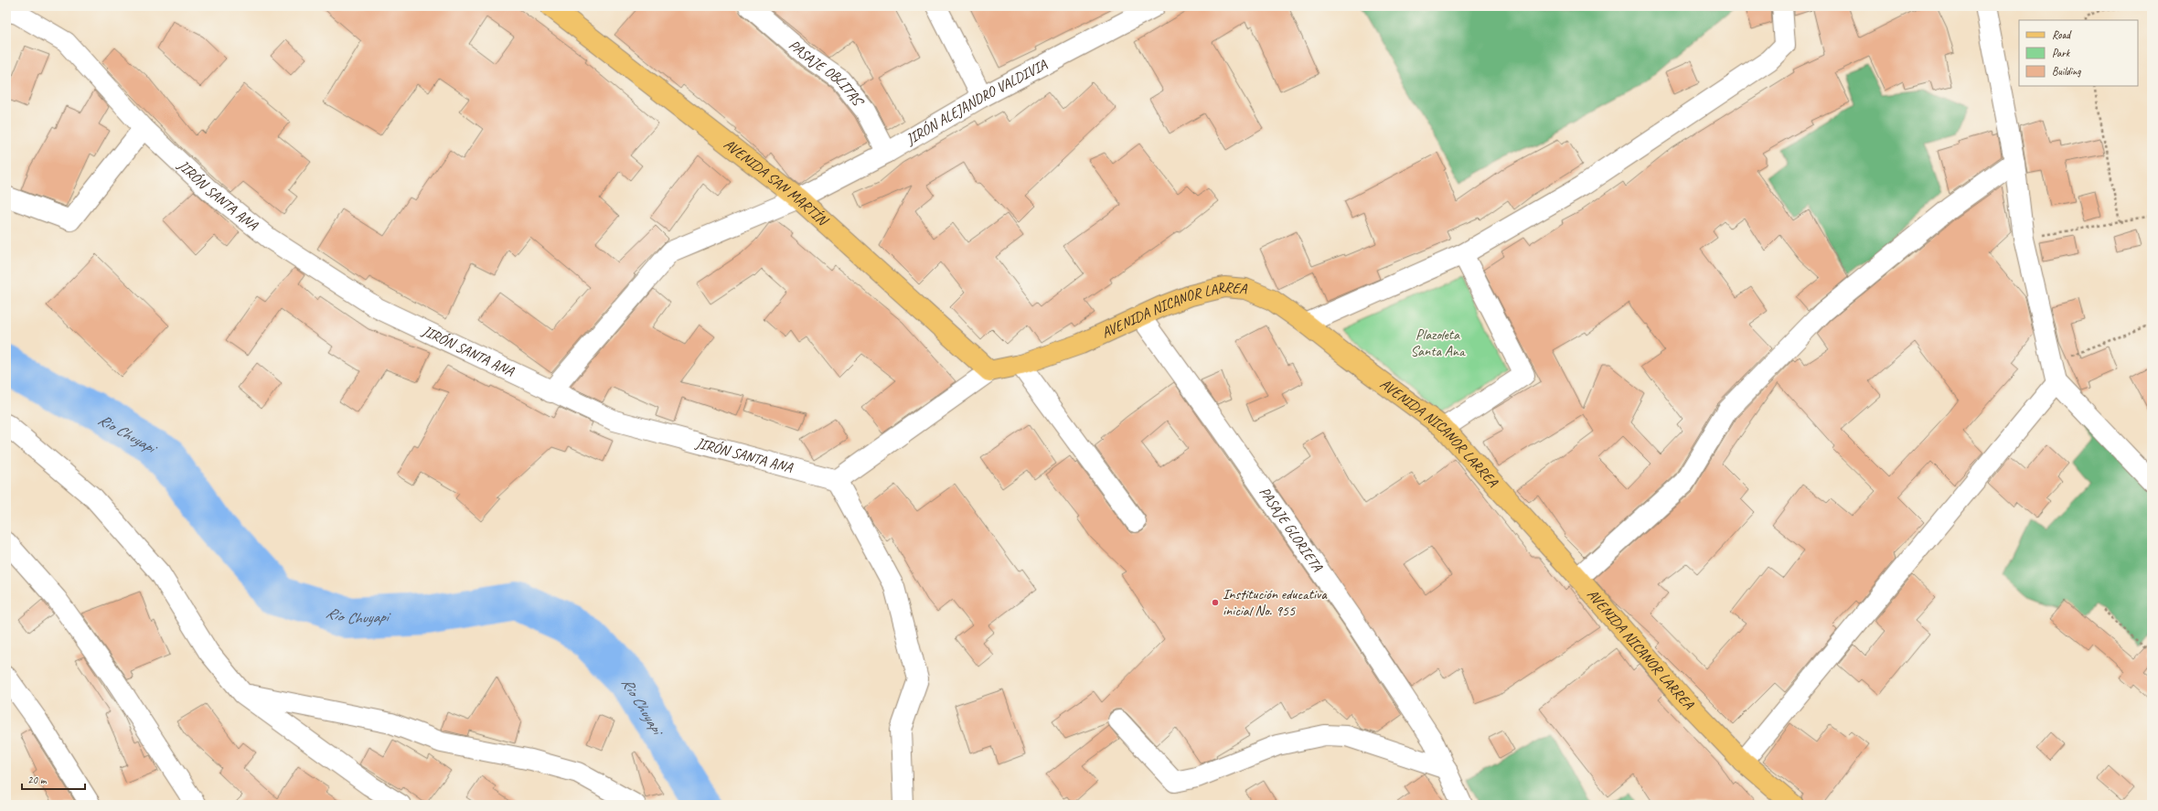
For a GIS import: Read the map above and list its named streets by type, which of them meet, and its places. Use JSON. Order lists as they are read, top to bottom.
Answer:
{
  "streets": {
    "main road": ["AVENIDA SAN MARTÍN", "AVENIDA NICANOR LARREA"],
    "street": [
      "PASAJE OBLITAS",
      "JIRÓN ALEJANDRO VALDIVIA",
      "JIRÓN SANTA ANA",
      "PASAJE GLORIETA"
    ]
  },
  "crossings": [
    ["PASAJE OBLITAS", "JIRÓN ALEJANDRO VALDIVIA"],
    ["JIRÓN ALEJANDRO VALDIVIA", "AVENIDA SAN MARTÍN"],
    ["JIRÓN ALEJANDRO VALDIVIA", "JIRÓN SANTA ANA"],
    ["AVENIDA SAN MARTÍN", "AVENIDA NICANOR LARREA"],
    ["AVENIDA NICANOR LARREA", "PASAJE GLORIETA"]
  ],
  "water": ["Rio Chuyapi"],
  "parks": ["Plazoleta Santa Ana"],
  "places": ["Institución educativa inicial No. 955"],
  "legend": ["Road", "Park", "Building"],
  "scale_bar": "20 m"
}
